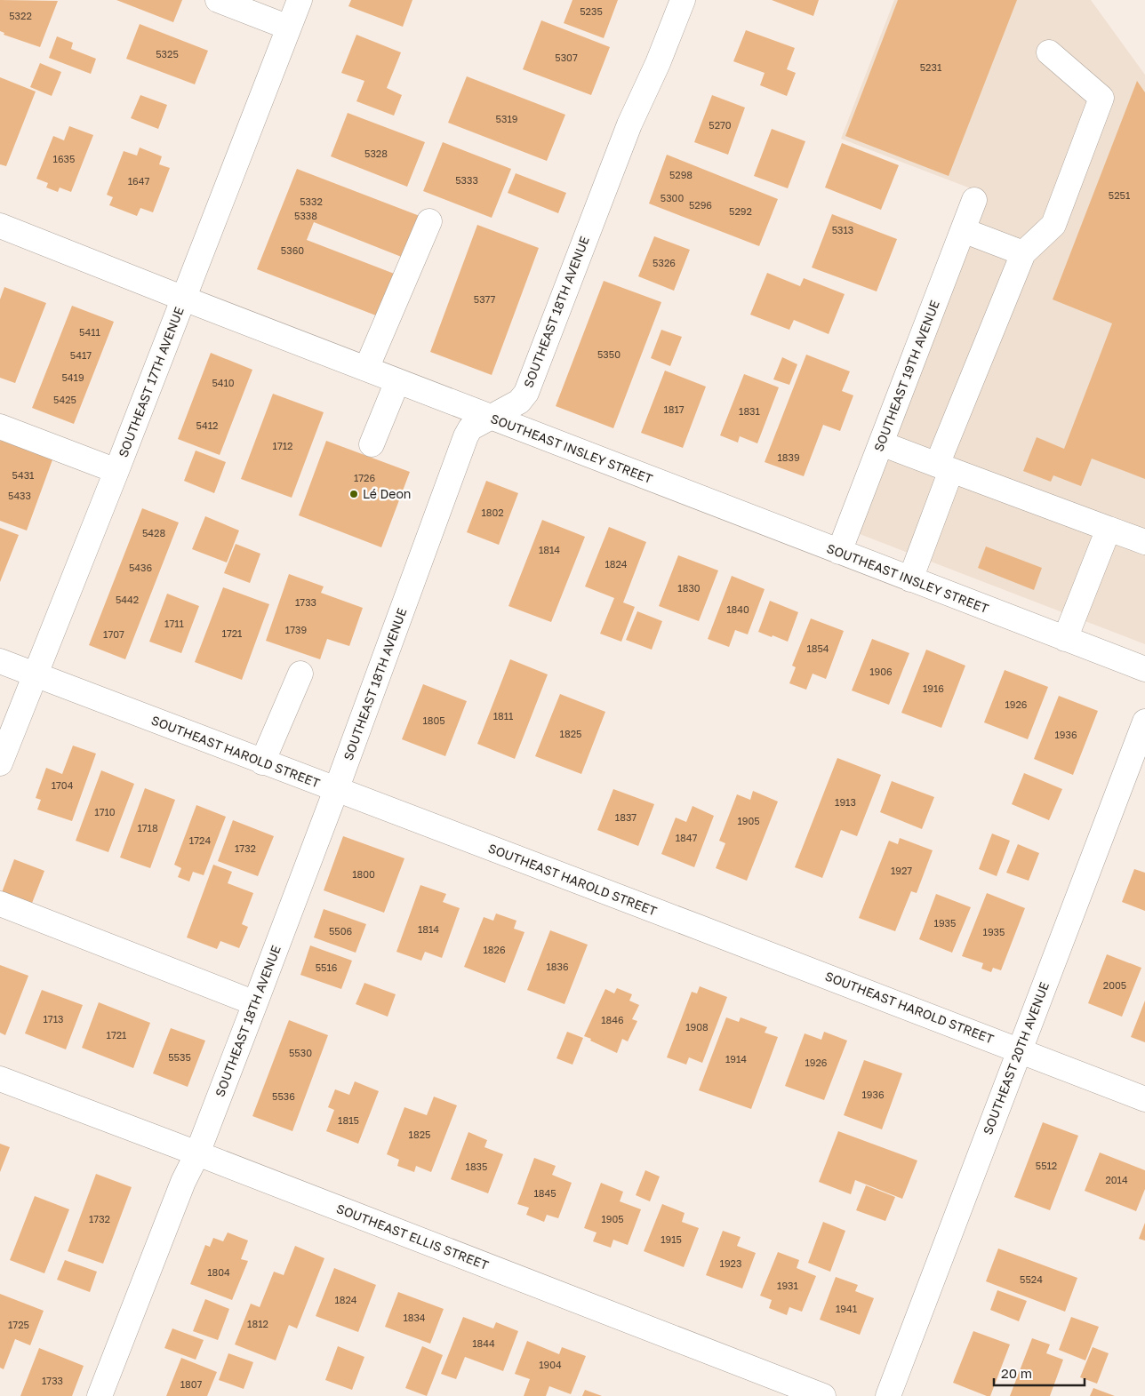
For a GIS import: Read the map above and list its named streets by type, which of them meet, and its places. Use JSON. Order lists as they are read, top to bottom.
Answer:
{
  "streets": {
    "street": [
      "SOUTHEAST 18TH AVENUE",
      "SOUTHEAST 19TH AVENUE",
      "SOUTHEAST 17TH AVENUE",
      "SOUTHEAST INSLEY STREET",
      "SOUTHEAST HAROLD STREET",
      "SOUTHEAST 20TH AVENUE",
      "SOUTHEAST ELLIS STREET"
    ]
  },
  "crossings": [
    ["SOUTHEAST 18TH AVENUE", "SOUTHEAST INSLEY STREET"],
    ["SOUTHEAST 18TH AVENUE", "SOUTHEAST HAROLD STREET"],
    ["SOUTHEAST 18TH AVENUE", "SOUTHEAST ELLIS STREET"],
    ["SOUTHEAST 19TH AVENUE", "SOUTHEAST INSLEY STREET"],
    ["SOUTHEAST 17TH AVENUE", "SOUTHEAST INSLEY STREET"],
    ["SOUTHEAST 17TH AVENUE", "SOUTHEAST HAROLD STREET"],
    ["SOUTHEAST HAROLD STREET", "SOUTHEAST 20TH AVENUE"]
  ],
  "places": ["Lé Deon"],
  "house_numbers": [
    "5235",
    "5322",
    "5325",
    "5307",
    "5231",
    "5319",
    "5270",
    "5328",
    "1635",
    "5298",
    "5333",
    "1647",
    "5251",
    "5300",
    "5332",
    "5296",
    "5292",
    "5338",
    "5313",
    "5360",
    "5326",
    "5377",
    "5411",
    "5350",
    "5417",
    "5419",
    "5410",
    "5425",
    "1817",
    "1831",
    "5412",
    "1712",
    "1839",
    "5431",
    "1726",
    "5433",
    "1802",
    "5428",
    "1814",
    "1824",
    "5436",
    "1830",
    "5442",
    "1733",
    "1840",
    "1711",
    "1739",
    "1721",
    "1707",
    "1854",
    "1906",
    "1916",
    "1926",
    "1811",
    "1805",
    "1825",
    "1936",
    "1704",
    "1913",
    "1710",
    "1837",
    "1905",
    "1718",
    "1847",
    "1724",
    "1732",
    "1927",
    "1800",
    "1935",
    "1814",
    "5506",
    "1935",
    "1826",
    "1836",
    "5516",
    "2005",
    "1713",
    "1846",
    "1908",
    "1721",
    "5530",
    "5535",
    "1914",
    "1926",
    "1936",
    "5536",
    "1815",
    "1825",
    "5512",
    "1835",
    "2014",
    "1845",
    "1732",
    "1905",
    "1915",
    "1923",
    "1804",
    "5524",
    "1931",
    "1824",
    "1941",
    "1834",
    "1812",
    "1725",
    "1844",
    "1904",
    "1733",
    "1807"
  ],
  "scale_bar": "20 m"
}
